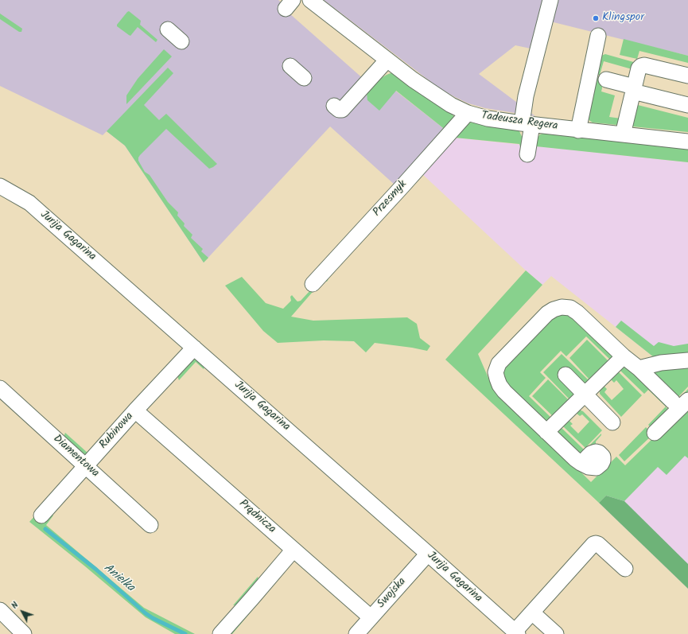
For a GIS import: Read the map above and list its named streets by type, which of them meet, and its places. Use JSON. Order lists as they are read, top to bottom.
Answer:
{
  "streets": {
    "street": [
      "Tadeusza Regera",
      "Przesmyk",
      "Jurija Gagarina",
      "Rubinowa",
      "Diamentowa",
      "Prądnicza",
      "Swojska"
    ]
  },
  "crossings": [
    ["Tadeusza Regera", "Przesmyk"],
    ["Jurija Gagarina", "Rubinowa"],
    ["Jurija Gagarina", "Swojska"],
    ["Rubinowa", "Diamentowa"],
    ["Rubinowa", "Prądnicza"],
    ["Prądnicza", "Swojska"]
  ],
  "water": ["Anielka"],
  "places": ["Klingspor"],
  "north": "top left"
}
